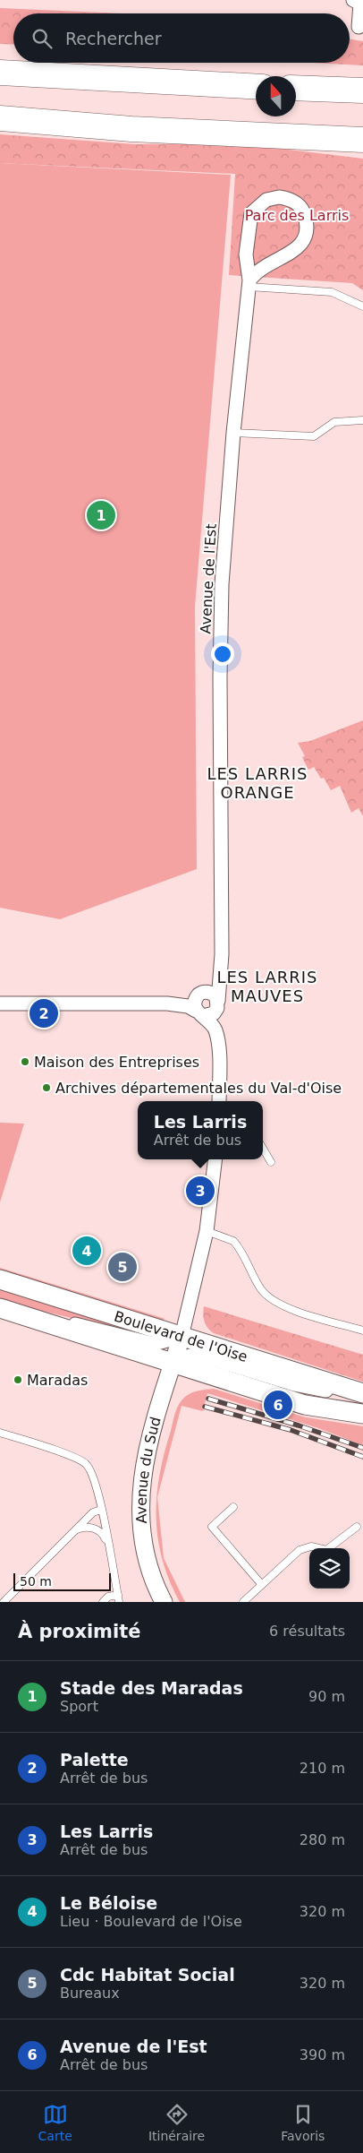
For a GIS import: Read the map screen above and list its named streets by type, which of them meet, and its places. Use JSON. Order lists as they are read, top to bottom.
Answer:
{
  "streets": {
    "main road": ["Boulevard de l'Oise"],
    "street": ["Avenue de l'Est", "Avenue du Sud"]
  },
  "crossings": [
    ["Boulevard de l'Oise", "Avenue du Sud"]
  ],
  "districts": ["LES LARRIS ORANGE", "LES LARRIS MAUVES"],
  "parks": ["Parc des Larris"],
  "places": ["Maison des Entreprises", "Archives départementales du Val-d'Oise", "Maradas"],
  "scale_bar": "50 m",
  "north": "top",
  "page": {
    "search": "Rechercher",
    "pins": [
      "1",
      "2",
      "3",
      "4",
      "5",
      "6"
    ],
    "popup": ["Les Larris", "Arrêt de bus"],
    "scale": "50 m",
    "heading": ["À proximité", "6 résultats"],
    "list": [
      {
        "mark": "1",
        "name": "Stade des Maradas",
        "note": "Sport",
        "value": "90 m"
      },
      {
        "mark": "2",
        "name": "Palette",
        "note": "Arrêt de bus",
        "value": "210 m"
      },
      {
        "mark": "3",
        "name": "Les Larris",
        "note": "Arrêt de bus",
        "value": "280 m"
      },
      {
        "mark": "4",
        "name": "Le Béloise",
        "note": "Lieu · Boulevard de l'Oise",
        "value": "320 m"
      },
      {
        "mark": "5",
        "name": "Cdc Habitat Social",
        "note": "Bureaux",
        "value": "320 m"
      },
      {
        "mark": "6",
        "name": "Avenue de l'Est",
        "note": "Arrêt de bus",
        "value": "390 m"
      }
    ],
    "nav": ["Carte", "Itinéraire", "Favoris"]
  }
}
